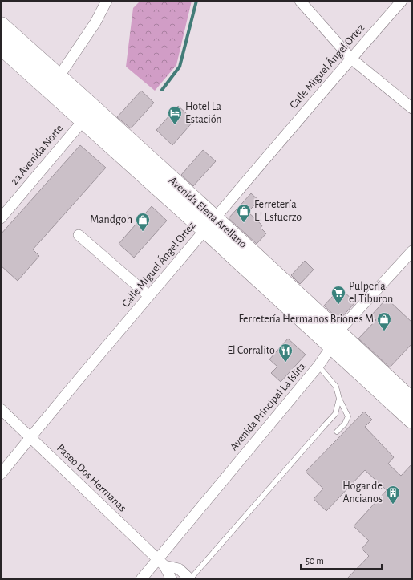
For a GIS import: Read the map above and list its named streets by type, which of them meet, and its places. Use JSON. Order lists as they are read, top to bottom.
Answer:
{
  "streets": {
    "highway": ["Avenida Elena Arellano"],
    "street": [
      "Calle Miguel Ángel Ortez",
      "2a Avenida Norte",
      "Avenida Principal La Islita",
      "Paseo Dos Hermanas"
    ]
  },
  "crossings": [
    ["Calle Miguel Ángel Ortez", "Avenida Elena Arellano"],
    ["Calle Miguel Ángel Ortez", "Paseo Dos Hermanas"],
    ["2a Avenida Norte", "Avenida Elena Arellano"],
    ["Avenida Elena Arellano", "Avenida Principal La Islita"],
    ["Avenida Principal La Islita", "Paseo Dos Hermanas"]
  ],
  "places": {
    "hotel": ["Hotel La Estación"],
    "shop": ["Ferretería El Esfuerzo", "Mandgoh", "Ferretería Hermanos Briones M"],
    "supermarket": ["Pulpería el Tiburon"],
    "restaurant": ["El Corralito"],
    "building": ["Hogar de Ancianos"]
  },
  "scale_bar": "50 m"
}
